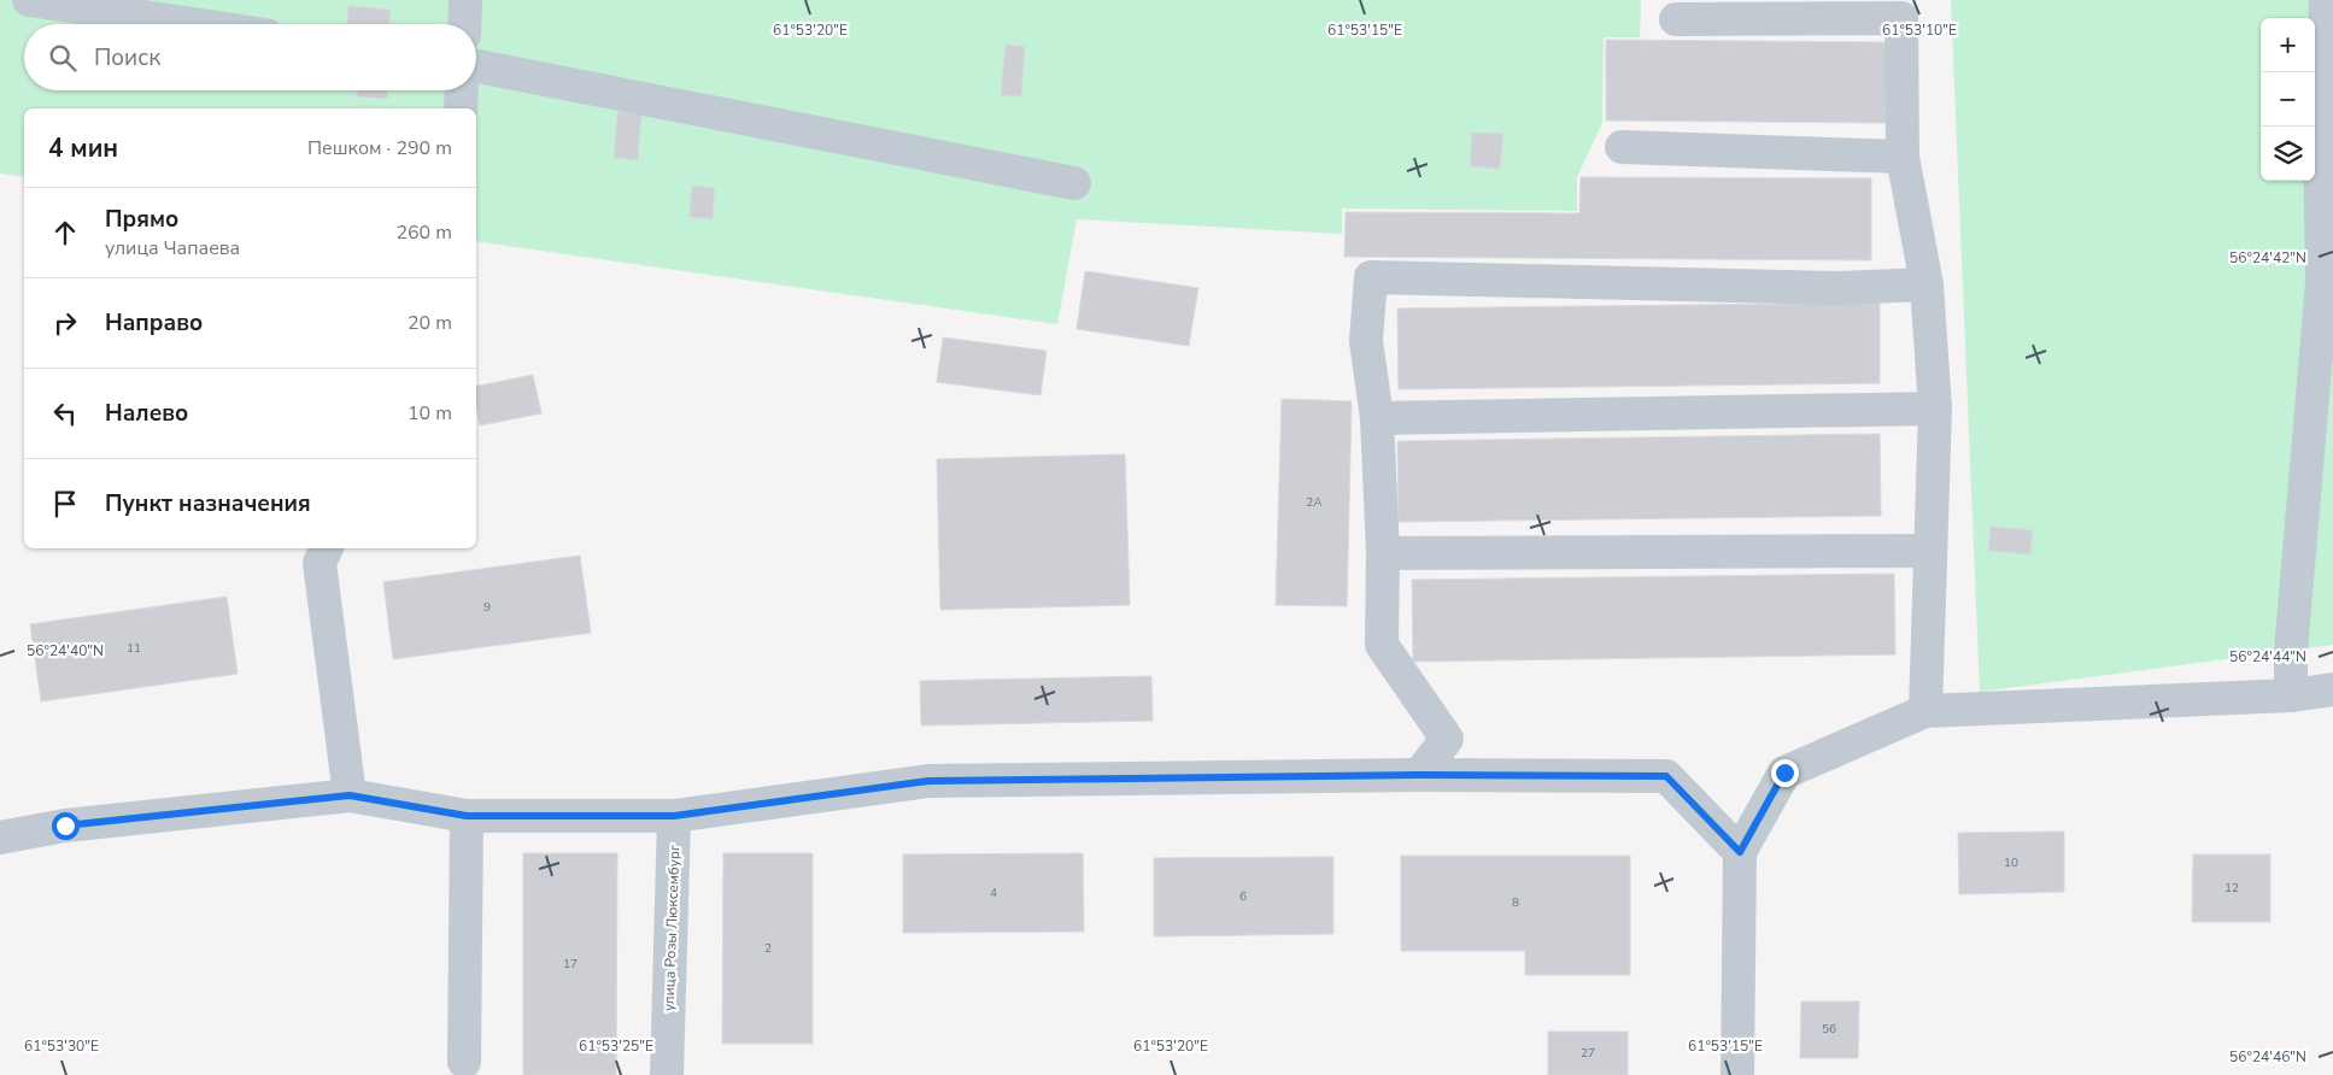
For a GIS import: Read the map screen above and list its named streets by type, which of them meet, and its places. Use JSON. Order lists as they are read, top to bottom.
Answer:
{
  "streets": {
    "street": ["улица Розы Люксембург"]
  },
  "house_numbers": [
    "2А",
    "9",
    "11",
    "10",
    "12",
    "4",
    "6",
    "8",
    "2",
    "17",
    "56",
    "27"
  ],
  "page": {
    "map_buttons": ["+", "−"],
    "search": "Поиск",
    "heading": ["4 мин", "Пешком · 290 m"],
    "list": [
      ["Прямо", "улица Чапаева", "260 m"],
      ["Направо", "20 m"],
      ["Налево", "10 m"],
      "Пункт назначения"
    ]
  },
  "coordinates": [
    "61°53'20\"E",
    "61°53'15\"E",
    "61°53'10\"E",
    "56°24'42\"N",
    "56°24'40\"N",
    "56°24'44\"N",
    "61°53'30\"E",
    "61°53'25\"E",
    "56°24'46\"N"
  ]
}
